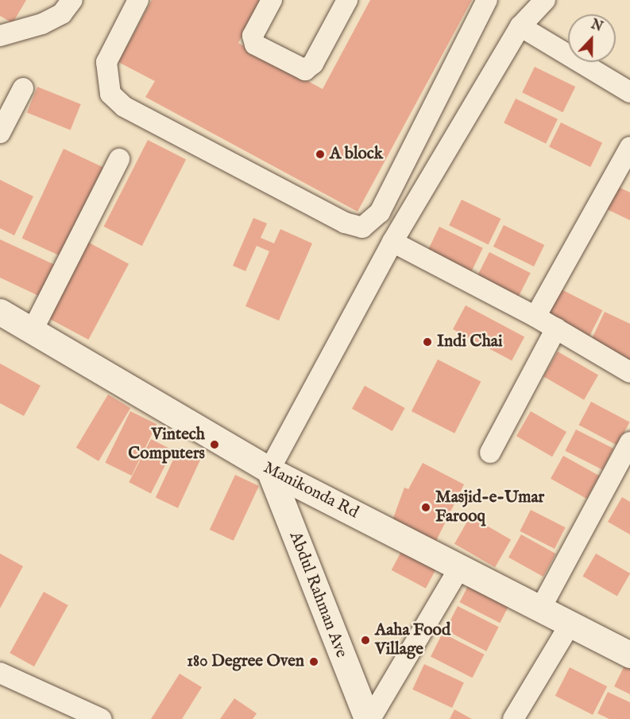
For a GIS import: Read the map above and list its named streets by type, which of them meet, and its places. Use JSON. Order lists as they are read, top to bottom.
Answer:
{
  "streets": {
    "street": ["Manikonda Rd", "Abdul Rahman Ave"]
  },
  "crossings": [
    ["Manikonda Rd", "Abdul Rahman Ave"]
  ],
  "places": [
    "A block",
    "Indi Chai",
    "Vintech Computers",
    "Masjid-e-Umar Farooq",
    "Aaha Food Village",
    "180 Degree Oven"
  ],
  "north": "top"
}
